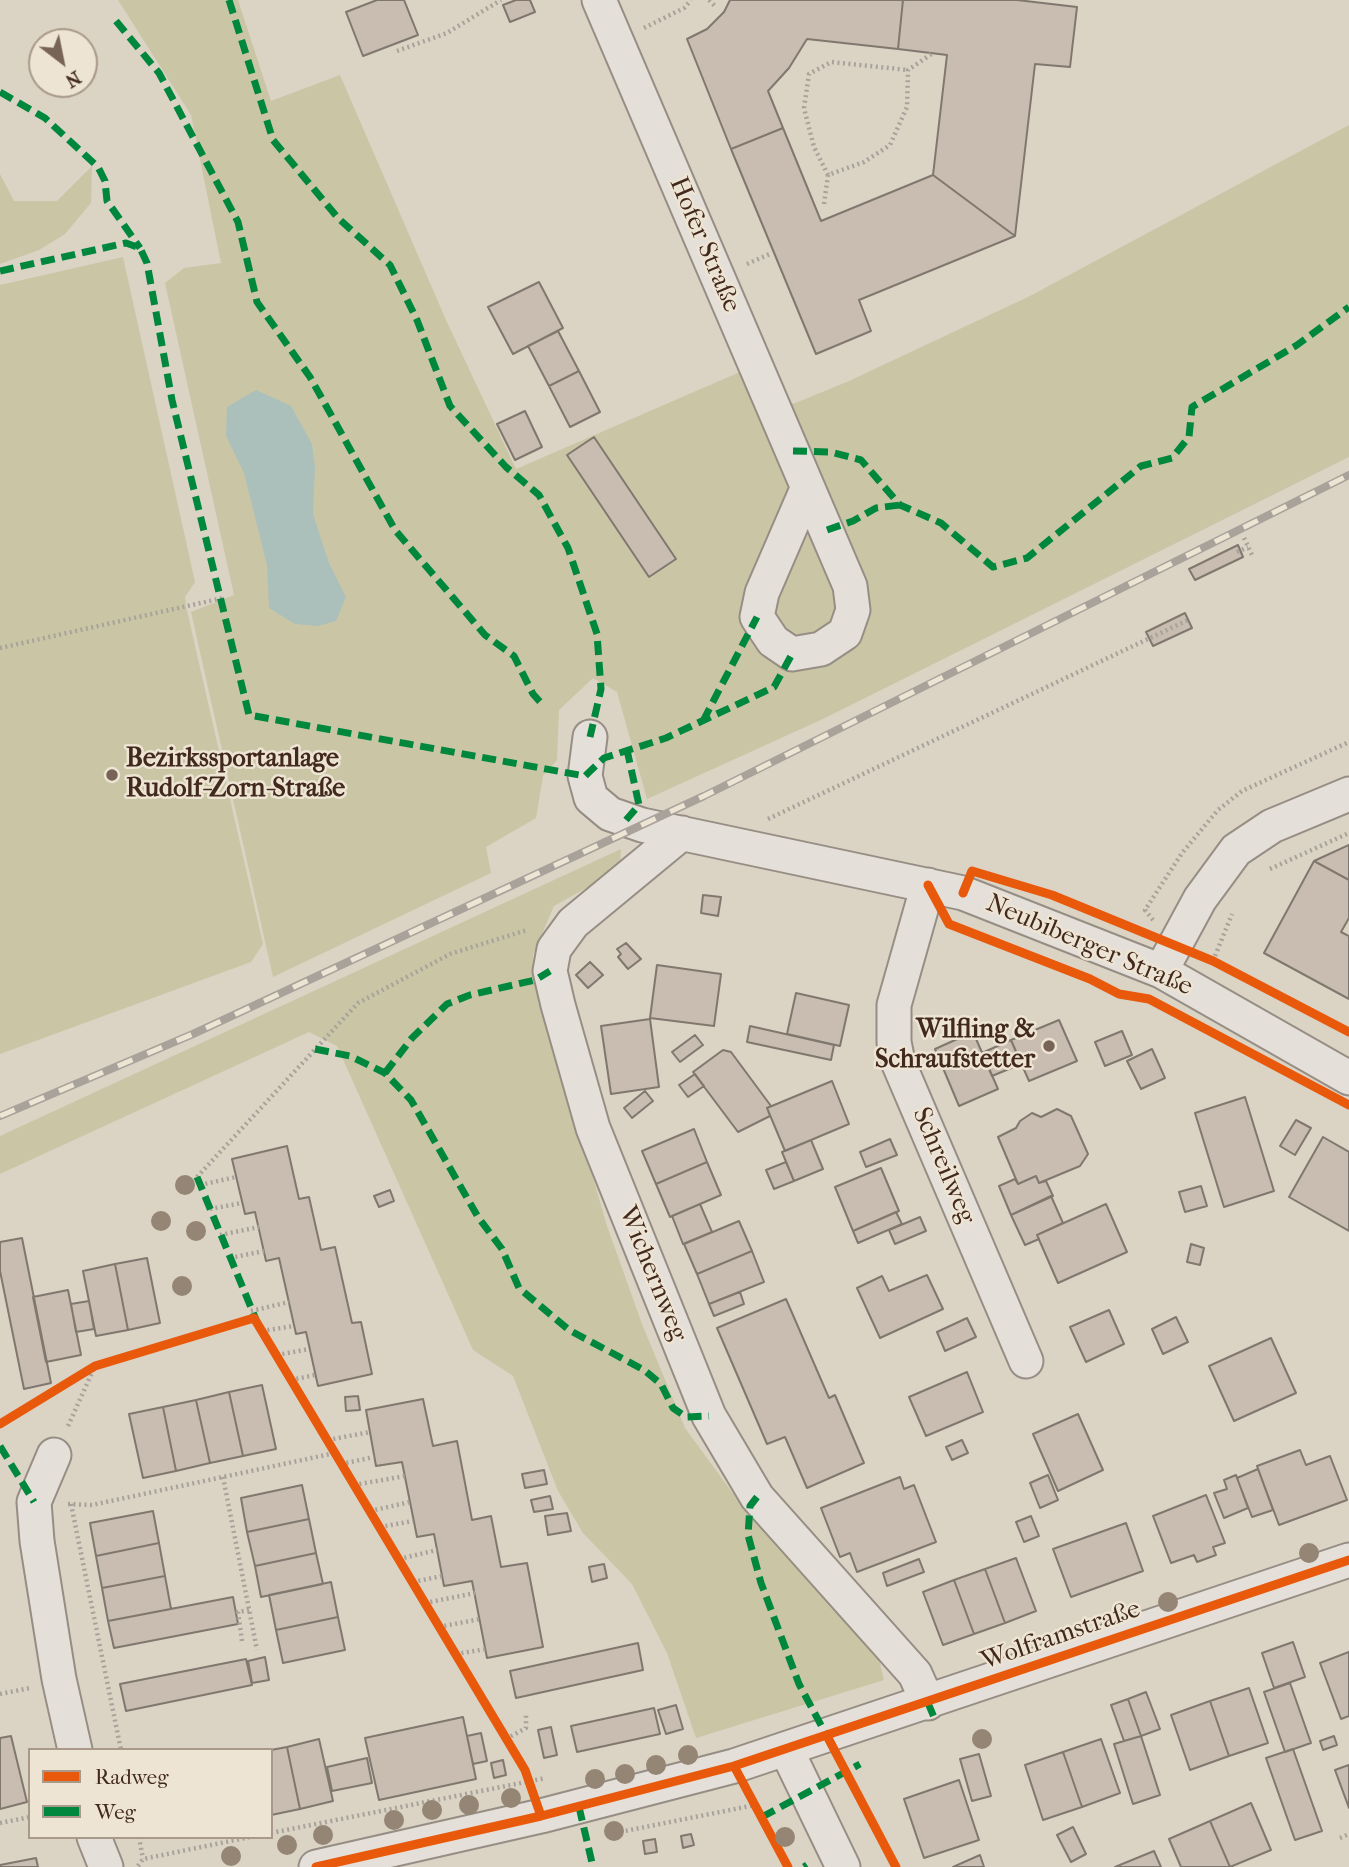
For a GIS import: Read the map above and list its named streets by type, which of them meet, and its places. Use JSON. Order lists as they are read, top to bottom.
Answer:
{
  "streets": {
    "street": [
      "Hofer Straße",
      "Neubiberger Straße",
      "Schreilweg",
      "Wichernweg",
      "Wolframstraße"
    ]
  },
  "crossings": [
    ["Neubiberger Straße", "Schreilweg"],
    ["Neubiberger Straße", "Wichernweg"],
    ["Wichernweg", "Wolframstraße"]
  ],
  "places": ["Bezirkssportanlage Rudolf-Zorn-Straße", "Wilfling & Schraufstetter"],
  "legend": ["Radweg", "Weg"],
  "north": "bottom right"
}
